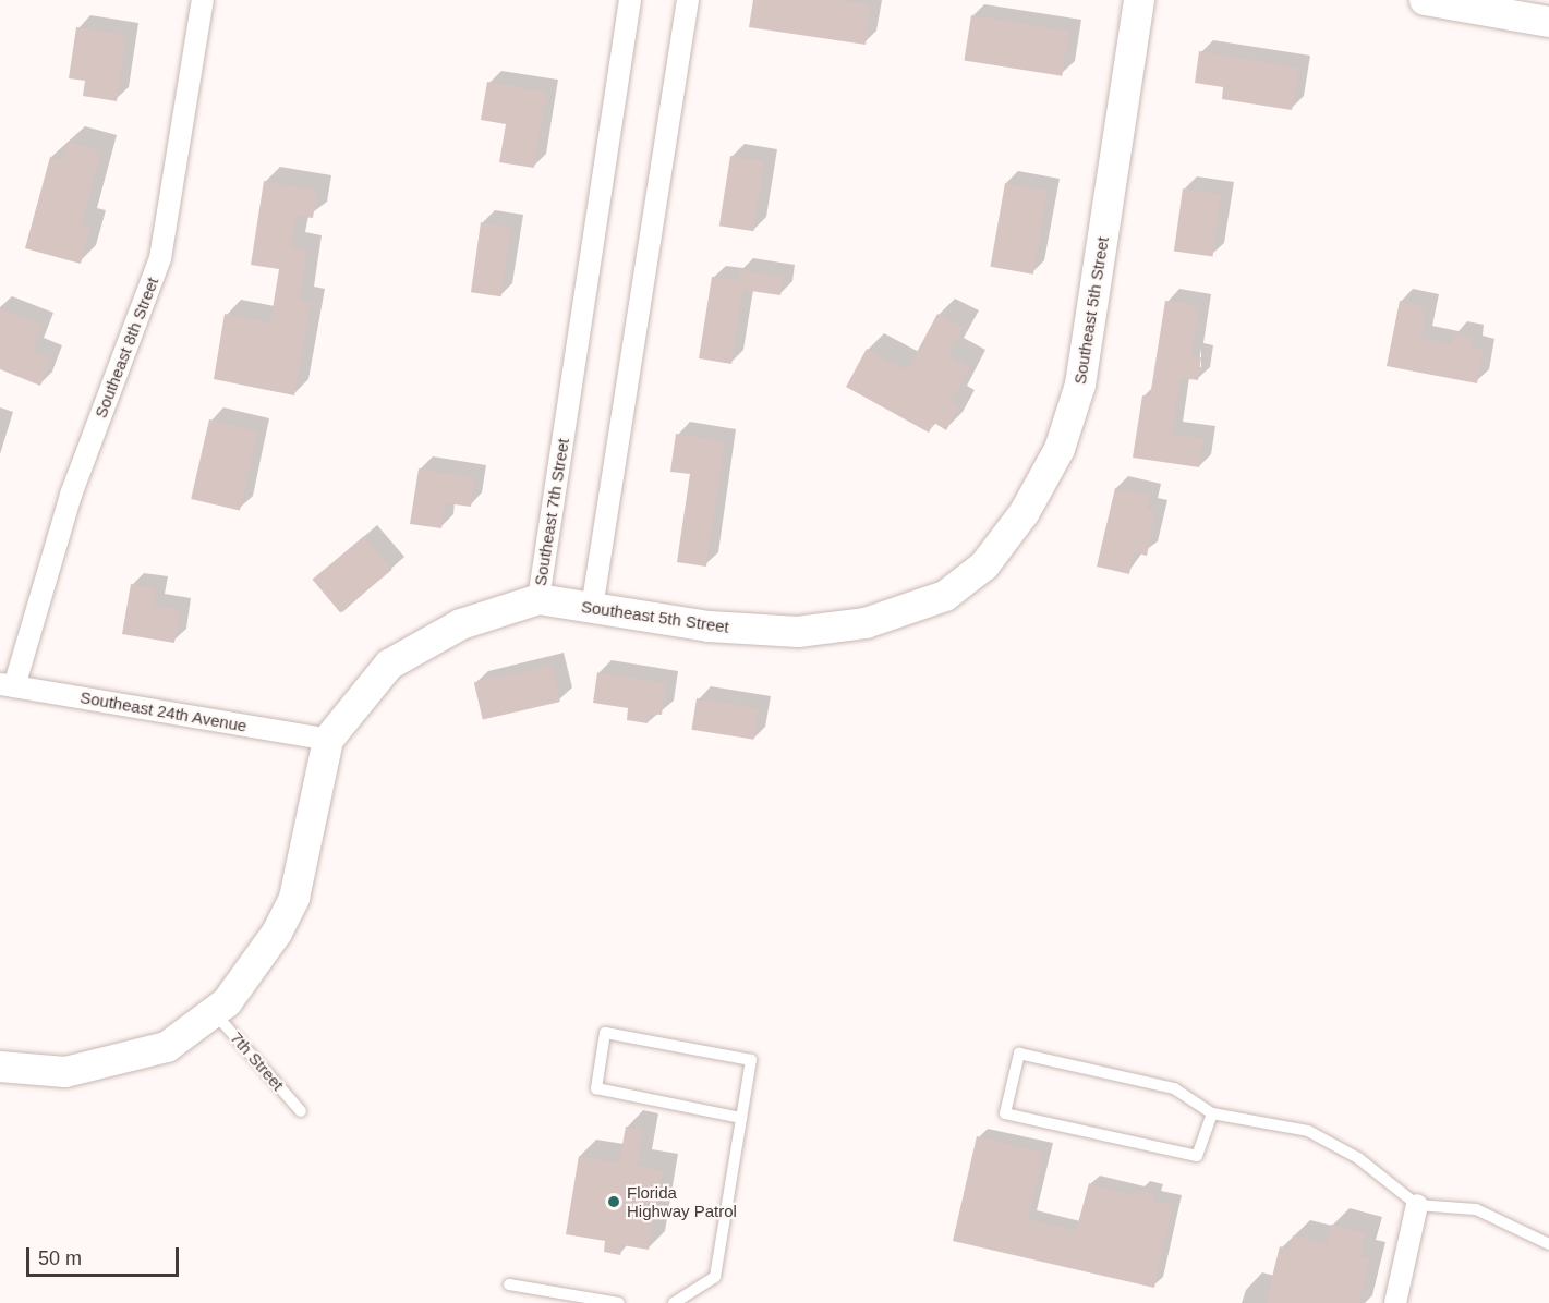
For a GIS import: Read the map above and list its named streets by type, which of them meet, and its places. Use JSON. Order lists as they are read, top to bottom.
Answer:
{
  "streets": {
    "street": [
      "Southeast 5th Street",
      "Southeast 8th Street",
      "Southeast 7th Street",
      "Southeast 24th Avenue"
    ],
    "lane": ["7th Street"]
  },
  "crossings": [
    ["Southeast 5th Street", "Southeast 7th Street"],
    ["Southeast 8th Street", "Southeast 24th Avenue"],
    ["Southeast 7th Street", "Southeast 24th Avenue"],
    ["Southeast 7th Street", "7th Street"]
  ],
  "places": ["Florida Highway Patrol"],
  "scale_bar": "50 m"
}
